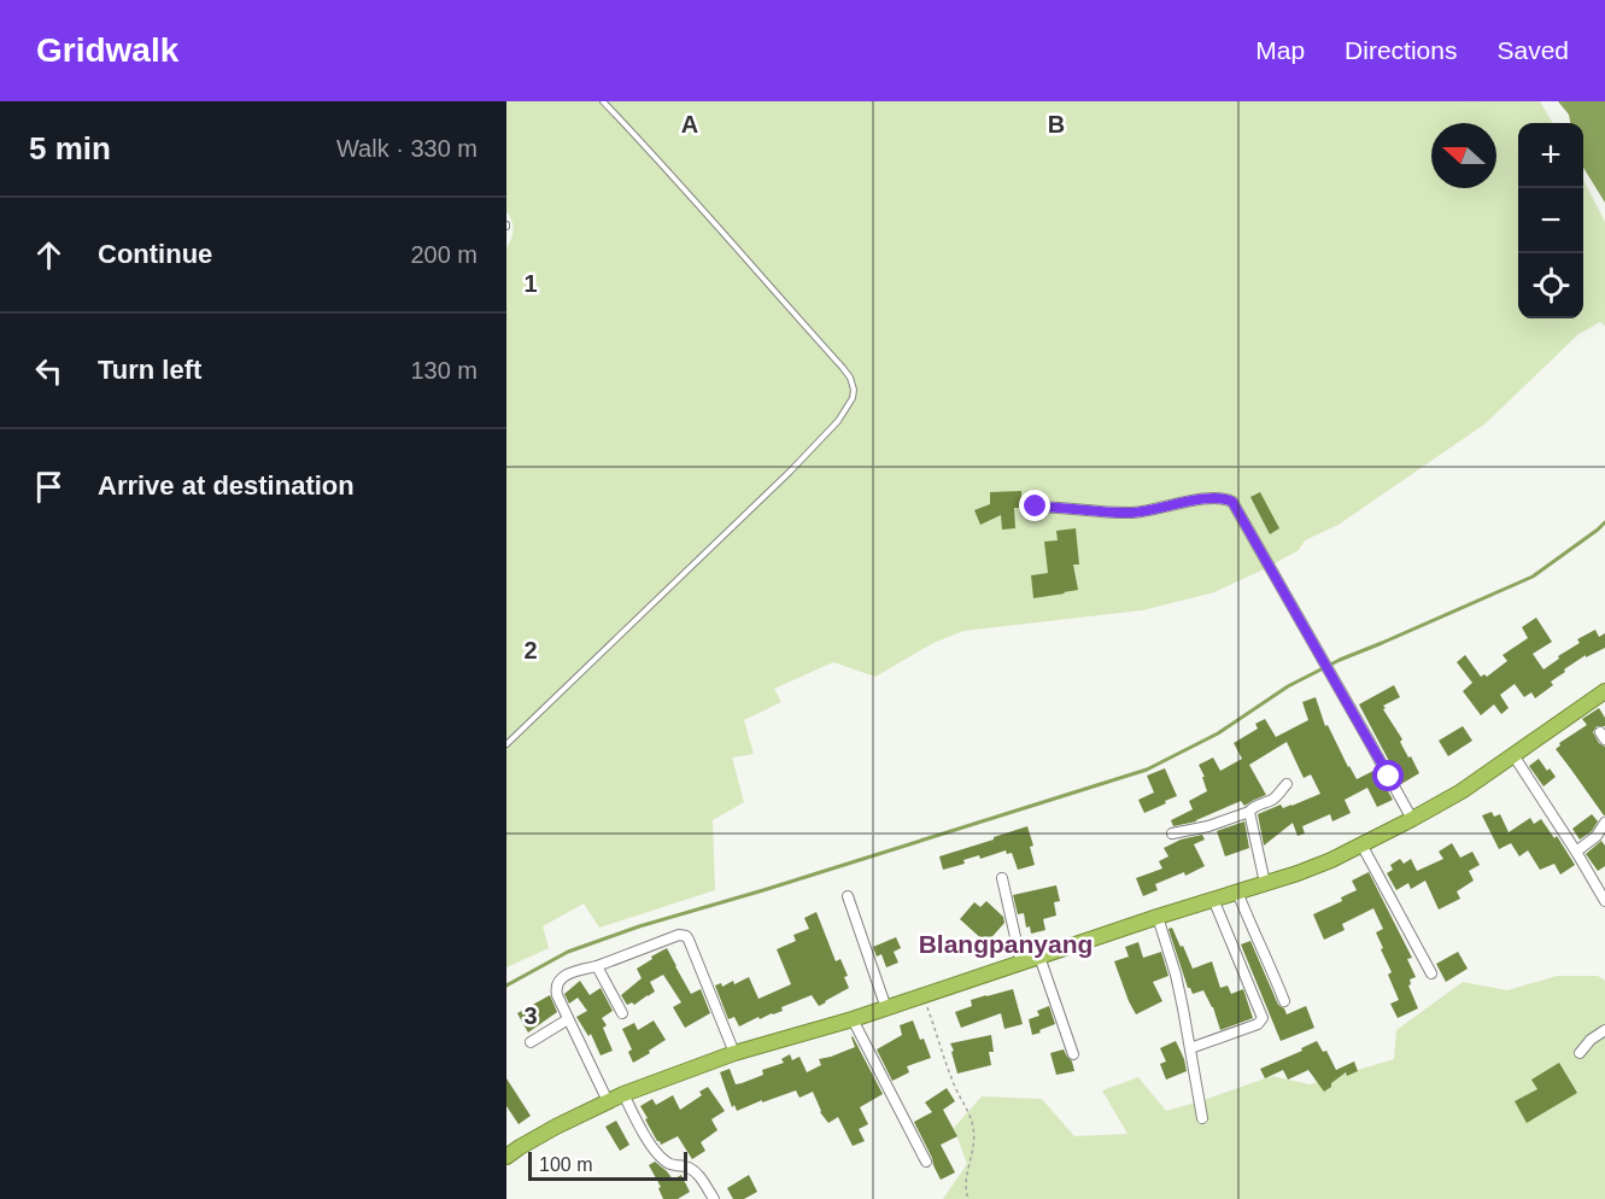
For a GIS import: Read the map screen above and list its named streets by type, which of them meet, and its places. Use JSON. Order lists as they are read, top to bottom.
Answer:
{
  "districts": ["Blangpanyang"],
  "scale_bar": "100 m",
  "north": "left",
  "page": {
    "header": "Gridwalk",
    "nav": ["Map", "Directions", "Saved"],
    "heading": ["5 min", "Walk · 330 m"],
    "map_buttons": ["+", "−"],
    "list": [
      ["Continue", "200 m"],
      ["Turn left", "130 m"],
      "Arrive at destination"
    ],
    "scale": "100 m"
  },
  "grid": {
    "columns": ["A", "B"],
    "rows": ["1", "2", "3"]
  }
}
